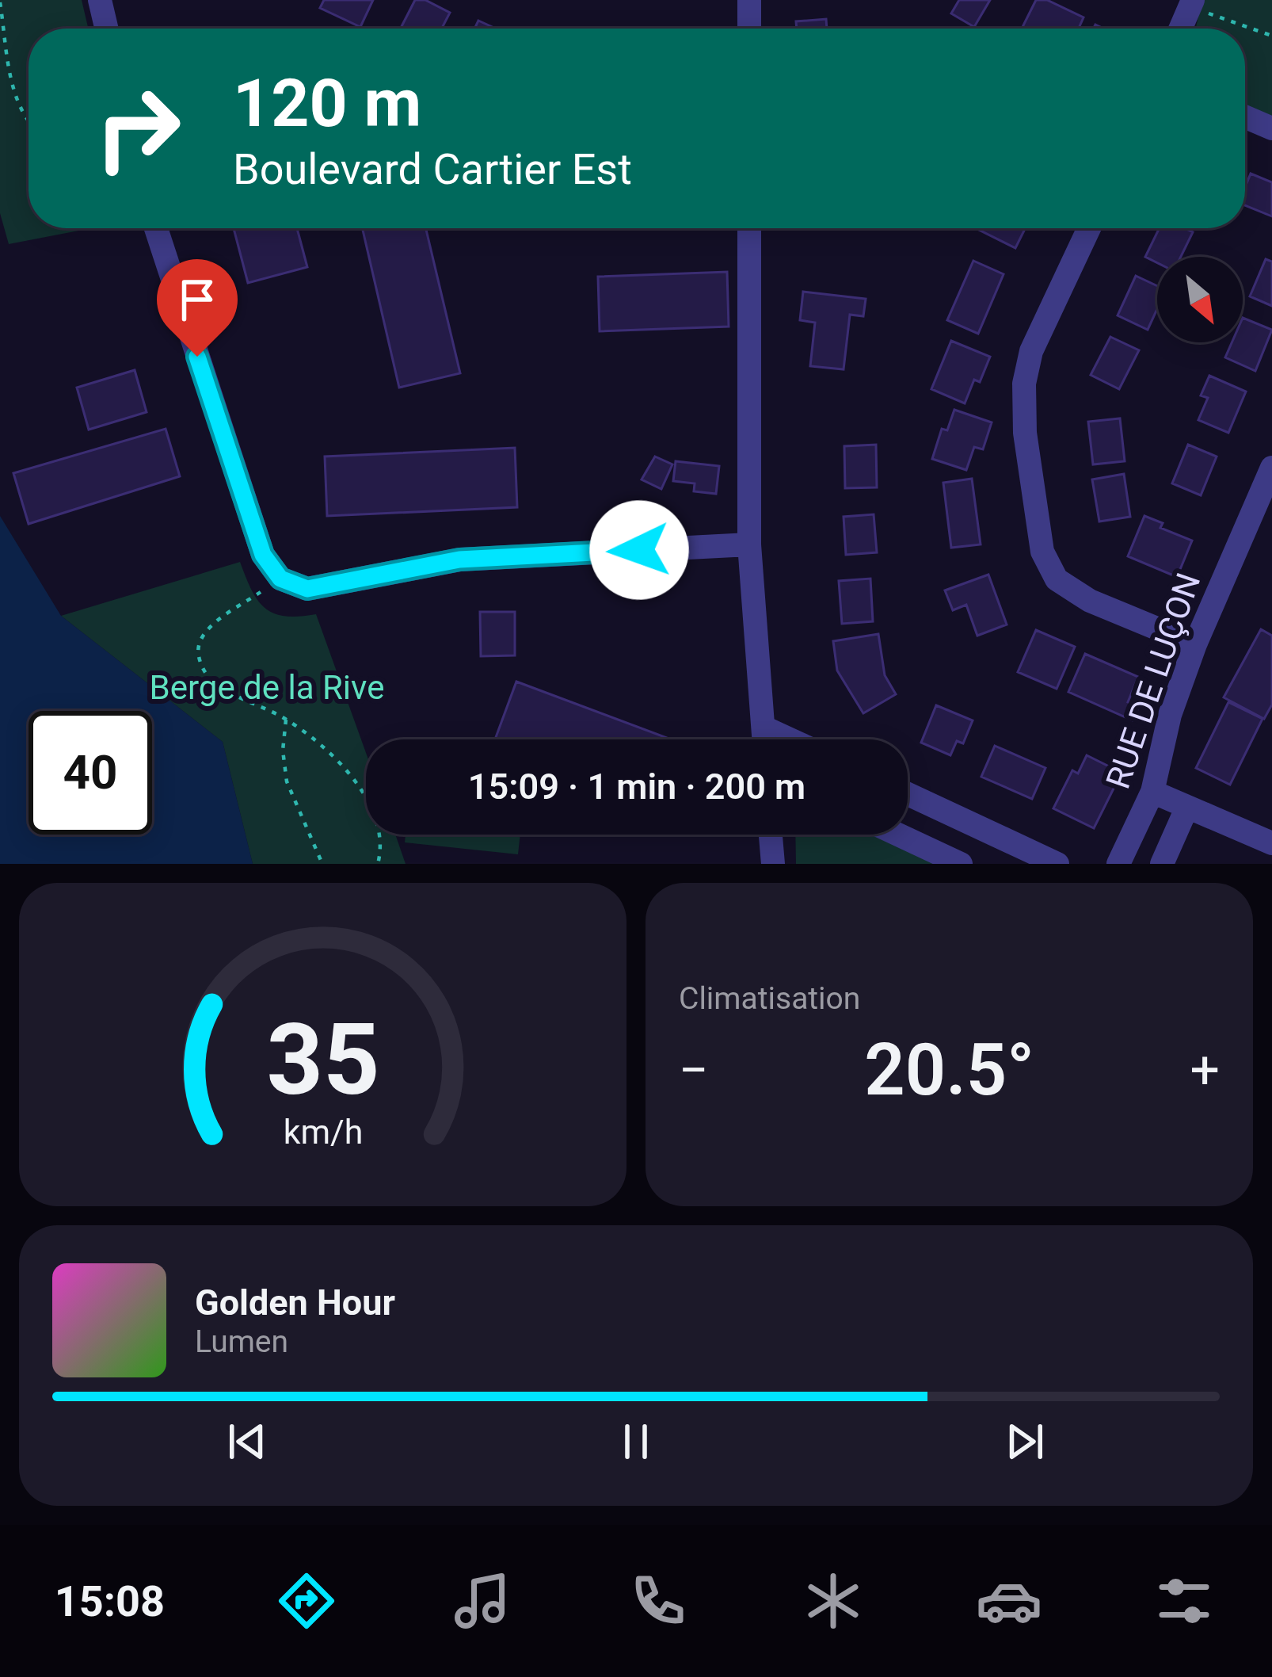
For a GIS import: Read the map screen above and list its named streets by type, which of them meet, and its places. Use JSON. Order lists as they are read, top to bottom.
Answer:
{
  "streets": {
    "street": ["RUE DE LUÇON"]
  },
  "parks": ["Berge de la Rive"],
  "north": "bottom right",
  "page": {
    "turn": ["120 m", "Boulevard Cartier Est"],
    "limit": "40",
    "trip": "15:09 · 1 min · 200 m",
    "tile": "Climatisation",
    "heat": ["−", "20.5°", "+"],
    "song": ["Golden Hour", "Lumen"],
    "tabs": "15:08",
    "gauge": ["35", "km/h"]
  }
}
